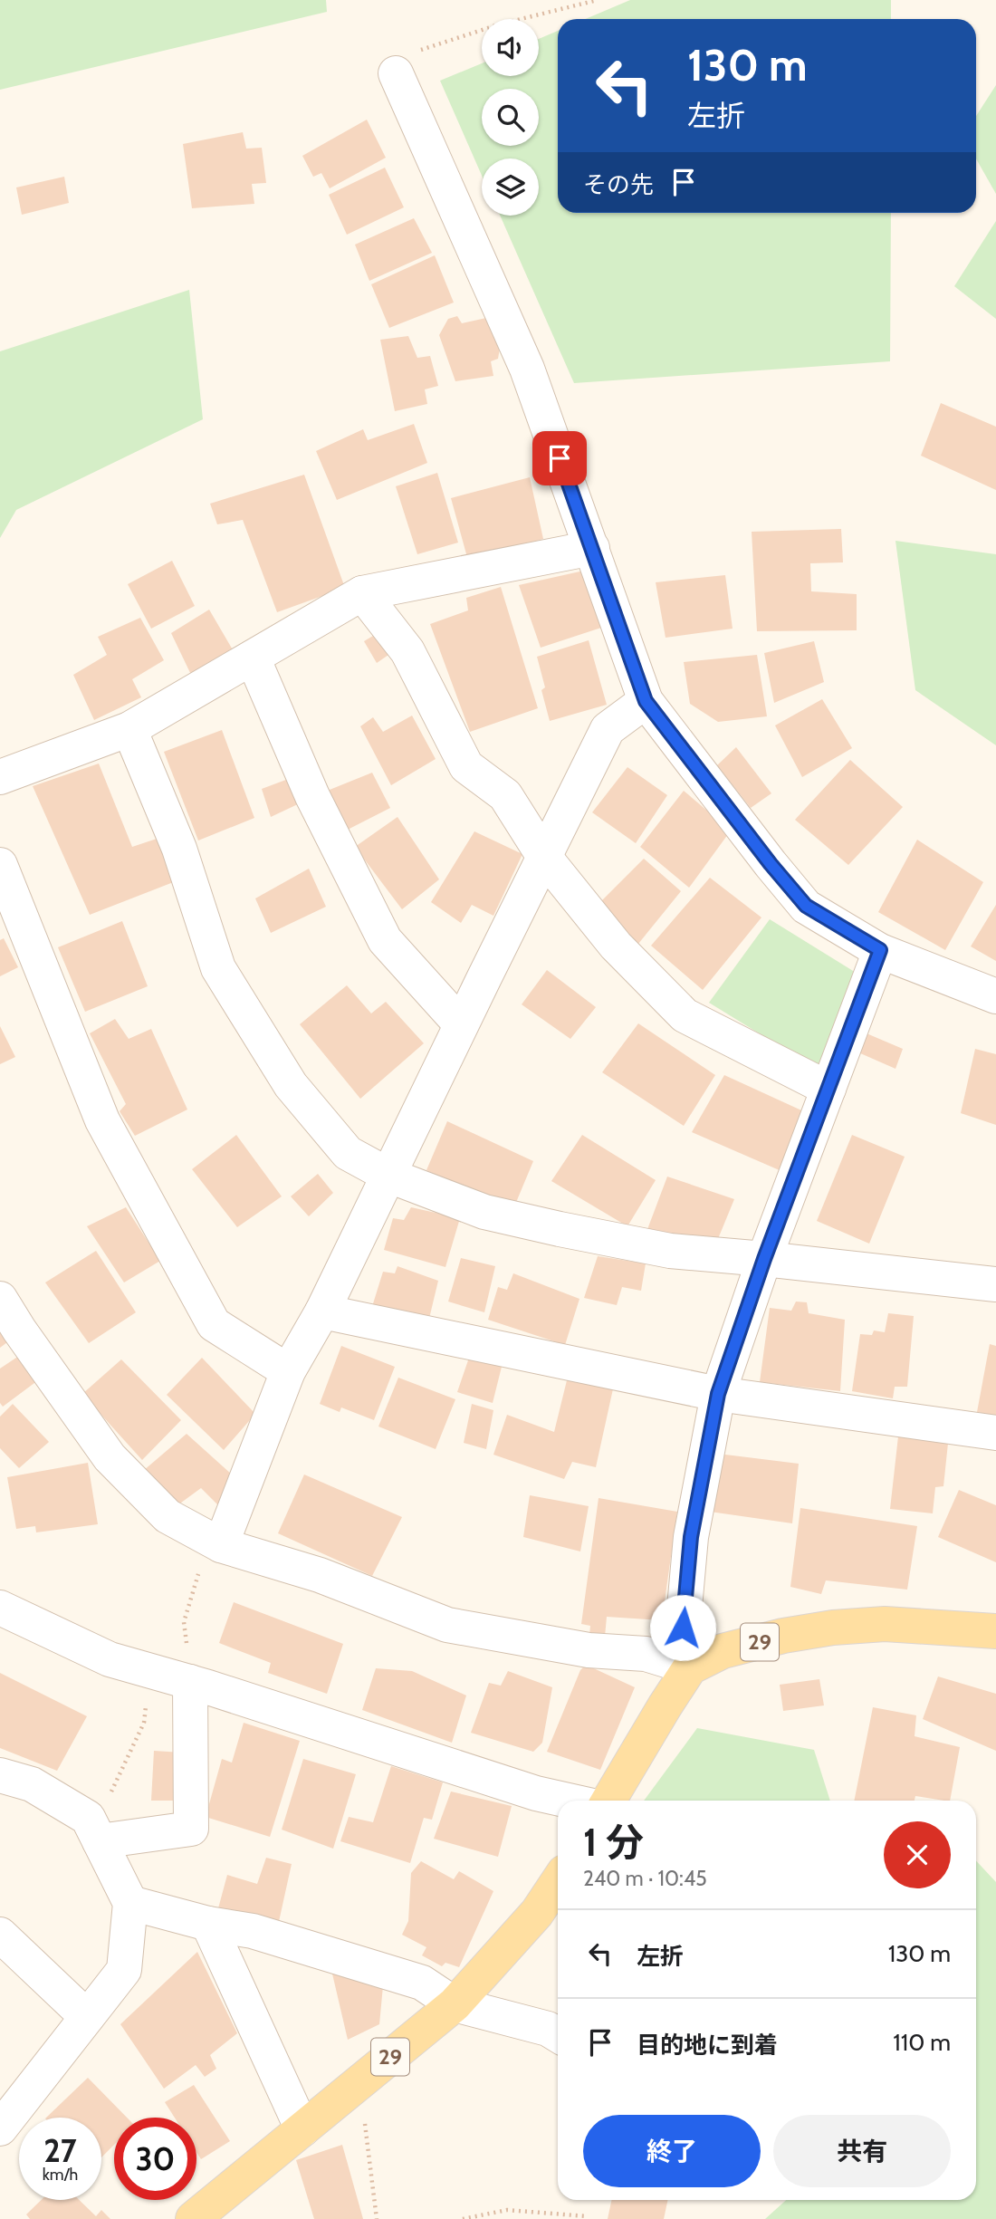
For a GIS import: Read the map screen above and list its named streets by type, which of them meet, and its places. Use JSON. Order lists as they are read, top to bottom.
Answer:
{
  "streets": {
    "main road": ["29"]
  },
  "page": {
    "turn": ["130 m", "左折"],
    "then": "その先",
    "heading": ["1 分", "240 m · 10:45"],
    "list": [
      {
        "name": "左折",
        "value": "130 m"
      },
      {
        "name": "目的地に到着",
        "value": "110 m"
      }
    ],
    "buttons": ["終了", "共有"],
    "speed": "27 km/h",
    "limit": "30"
  }
}
